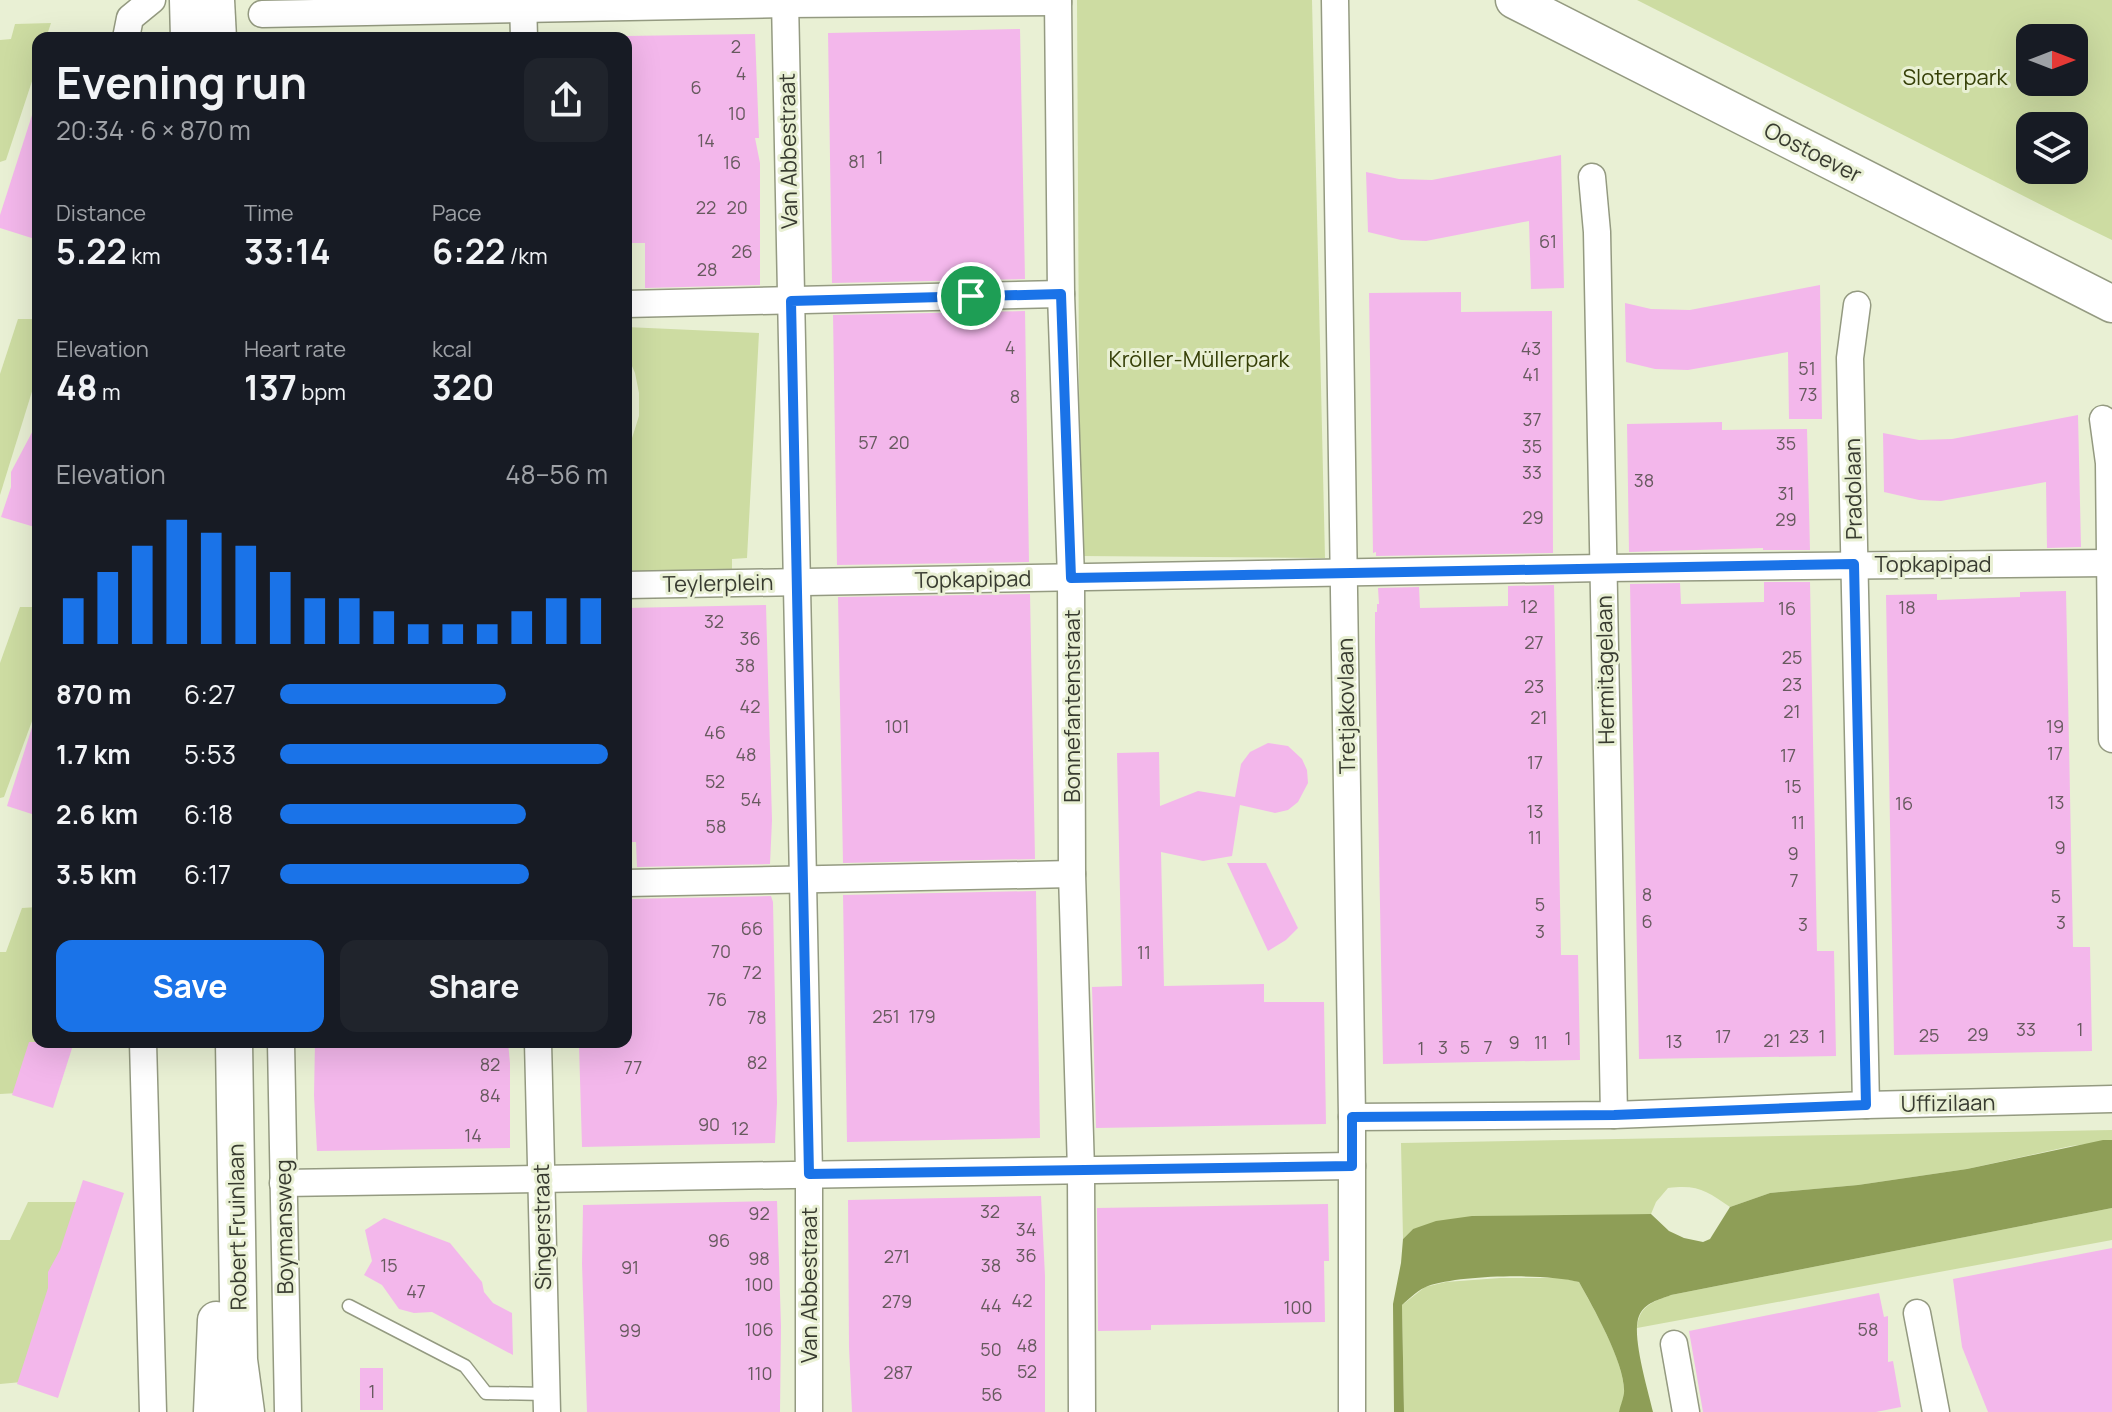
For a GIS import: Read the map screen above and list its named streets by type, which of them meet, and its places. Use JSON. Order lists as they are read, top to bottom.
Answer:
{
  "streets": {
    "street": [
      "Van Abbestraat",
      "Oostoever",
      "Pradolaan",
      "Topkapipad",
      "Teylerplein",
      "Hermitagelaan",
      "Bonnefantenstraat",
      "Tretjakovlaan",
      "Uffizilaan",
      "Robert Fruinlaan",
      "Boymansweg",
      "Singerstraat"
    ]
  },
  "crossings": [
    ["Van Abbestraat", "Topkapipad"],
    ["Van Abbestraat", "Teylerplein"],
    ["Pradolaan", "Topkapipad"],
    ["Pradolaan", "Uffizilaan"],
    ["Topkapipad", "Teylerplein"],
    ["Topkapipad", "Hermitagelaan"],
    ["Topkapipad", "Bonnefantenstraat"],
    ["Topkapipad", "Tretjakovlaan"],
    ["Hermitagelaan", "Uffizilaan"],
    ["Tretjakovlaan", "Uffizilaan"]
  ],
  "parks": ["Sloterpark", "Kröller-Müllerpark"],
  "house_numbers": [
    "2",
    "4",
    "6",
    "10",
    "14",
    "1",
    "81",
    "16",
    "22",
    "20",
    "61",
    "26",
    "28",
    "4",
    "43",
    "51",
    "41",
    "73",
    "8",
    "37",
    "57",
    "20",
    "35",
    "35",
    "33",
    "38",
    "31",
    "29",
    "29",
    "12",
    "18",
    "16",
    "32",
    "36",
    "27",
    "25",
    "38",
    "23",
    "23",
    "42",
    "21",
    "21",
    "101",
    "19",
    "46",
    "17",
    "48",
    "17",
    "17",
    "52",
    "15",
    "54",
    "13",
    "16",
    "13",
    "11",
    "58",
    "11",
    "9",
    "9",
    "7",
    "8",
    "5",
    "5",
    "6",
    "3",
    "3",
    "66",
    "3",
    "70",
    "11",
    "72",
    "76",
    "251",
    "179",
    "78",
    "33",
    "1",
    "29",
    "25",
    "17",
    "23",
    "1",
    "1",
    "21",
    "13",
    "9",
    "11",
    "3",
    "5",
    "7",
    "1",
    "82",
    "82",
    "77",
    "84",
    "90",
    "12",
    "14",
    "32",
    "92",
    "34",
    "96",
    "36",
    "271",
    "98",
    "15",
    "38",
    "91",
    "100",
    "47",
    "42",
    "279",
    "44",
    "100",
    "106",
    "58",
    "99",
    "48",
    "50",
    "52",
    "287",
    "110",
    "1",
    "56"
  ],
  "north": "right",
  "page": {
    "heading": ["Evening run", "20:34 · 6 × 870 m"],
    "stats": [
      ["Distance", "5.22 km"],
      ["Time", "33:14"],
      ["Pace", "6:22 /km"],
      ["Elevation", "48 m"],
      ["Heart rate", "137 bpm"],
      ["kcal", "320"]
    ],
    "chart": ["Elevation", "48–56 m"],
    "list": [
      {
        "name": "870 m",
        "note": "6:27"
      },
      {
        "name": "1.7 km",
        "note": "5:53"
      },
      {
        "name": "2.6 km",
        "note": "6:18"
      },
      {
        "name": "3.5 km",
        "note": "6:17"
      }
    ],
    "buttons": ["Save", "Share"]
  }
}
